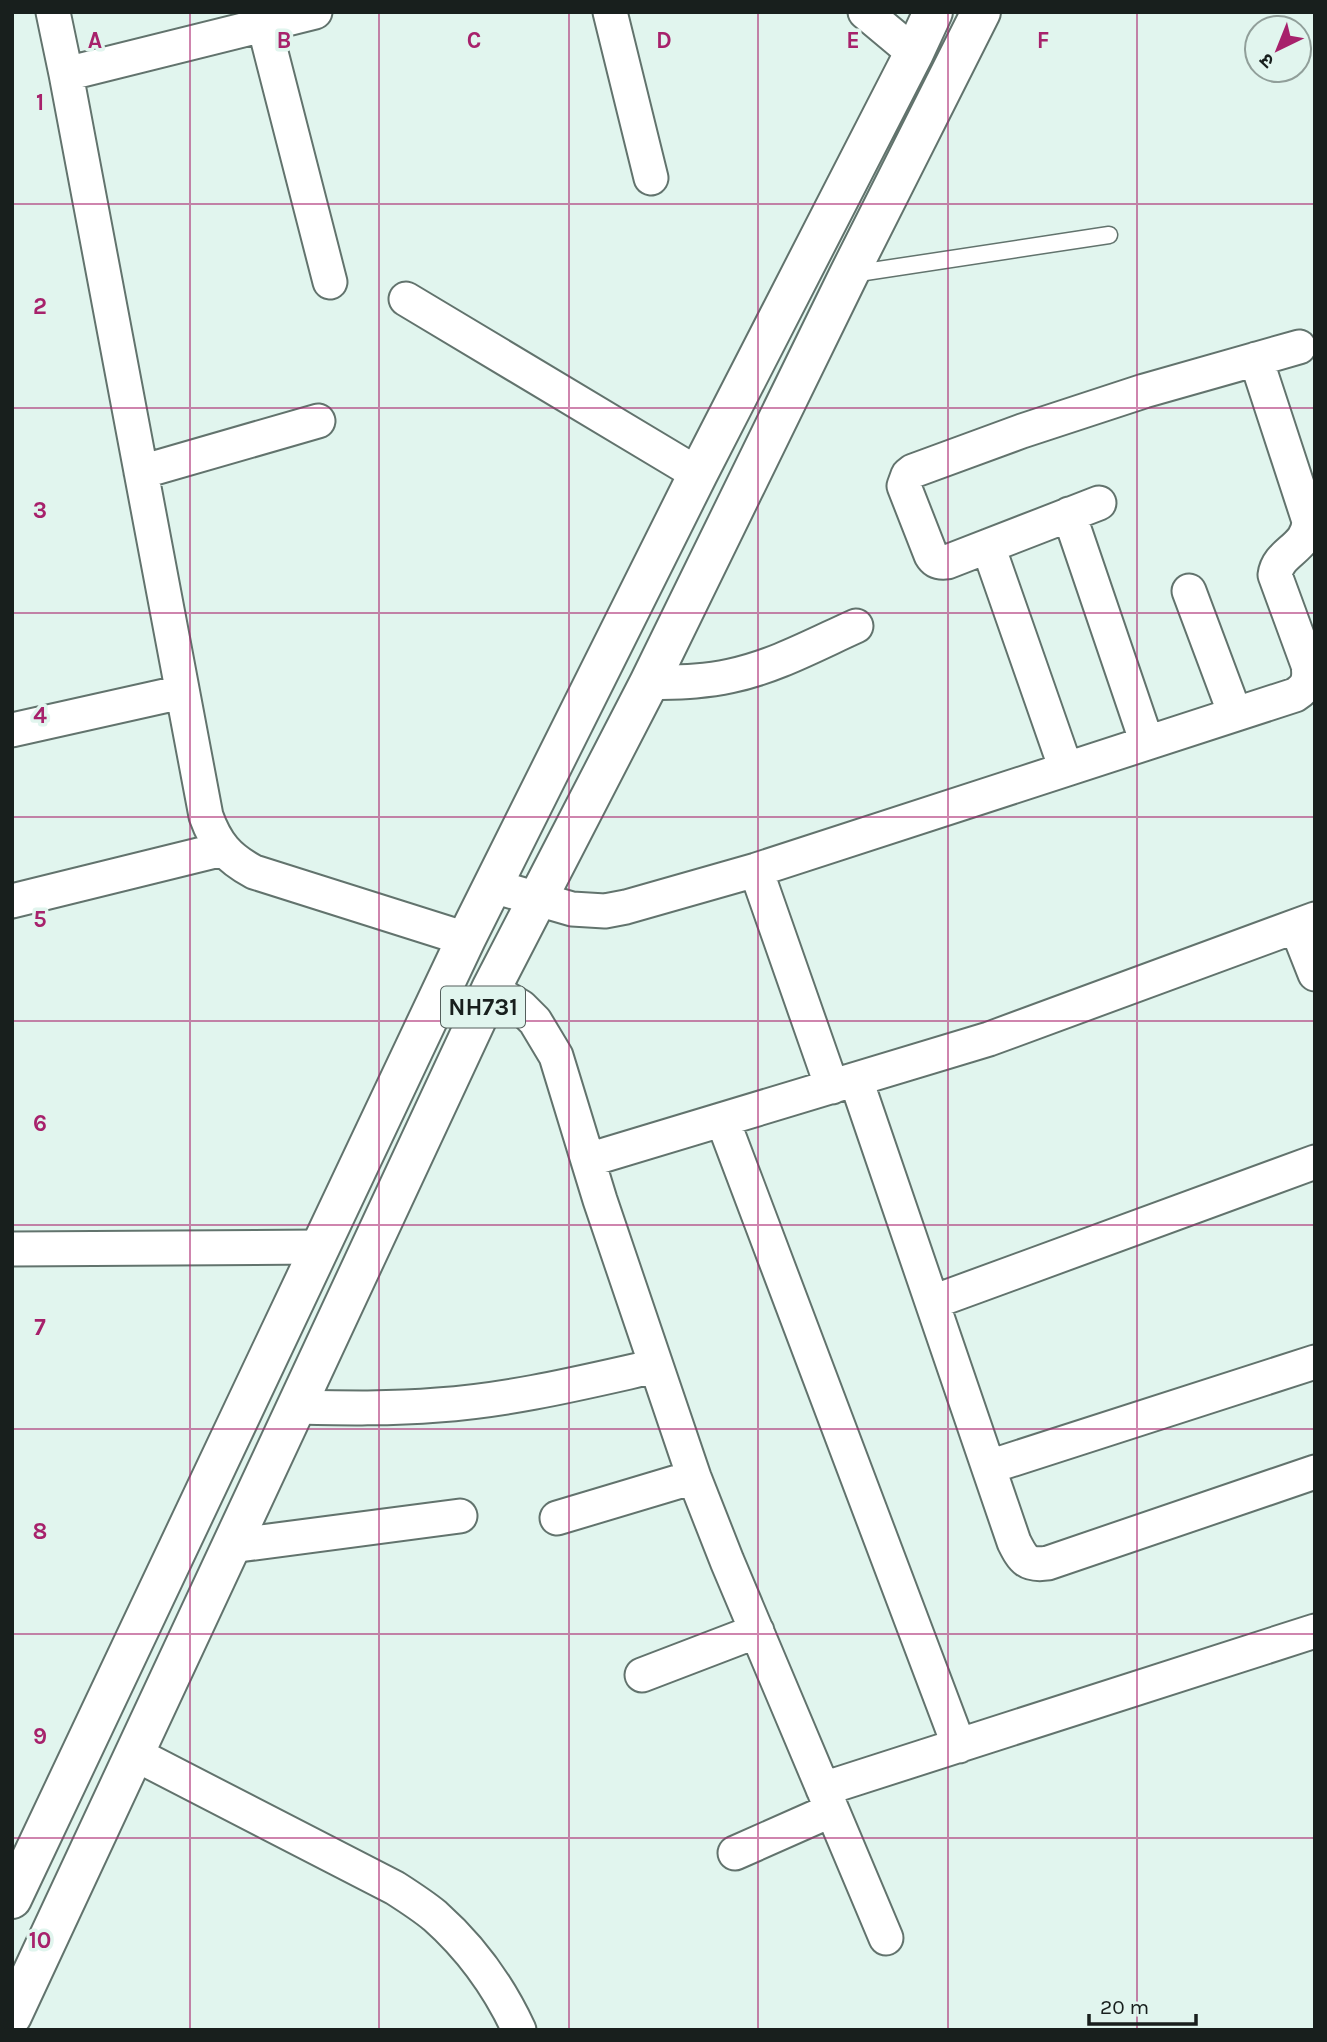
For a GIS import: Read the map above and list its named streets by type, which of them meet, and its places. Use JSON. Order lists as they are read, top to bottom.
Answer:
{
  "streets": {
    "highway": ["NH731"]
  },
  "scale_bar": "20 m",
  "north": "bottom left",
  "grid": {
    "columns": [
      "A",
      "B",
      "C",
      "D",
      "E",
      "F"
    ],
    "rows": [
      "1",
      "2",
      "3",
      "4",
      "5",
      "6",
      "7",
      "8",
      "9",
      "10"
    ]
  }
}
